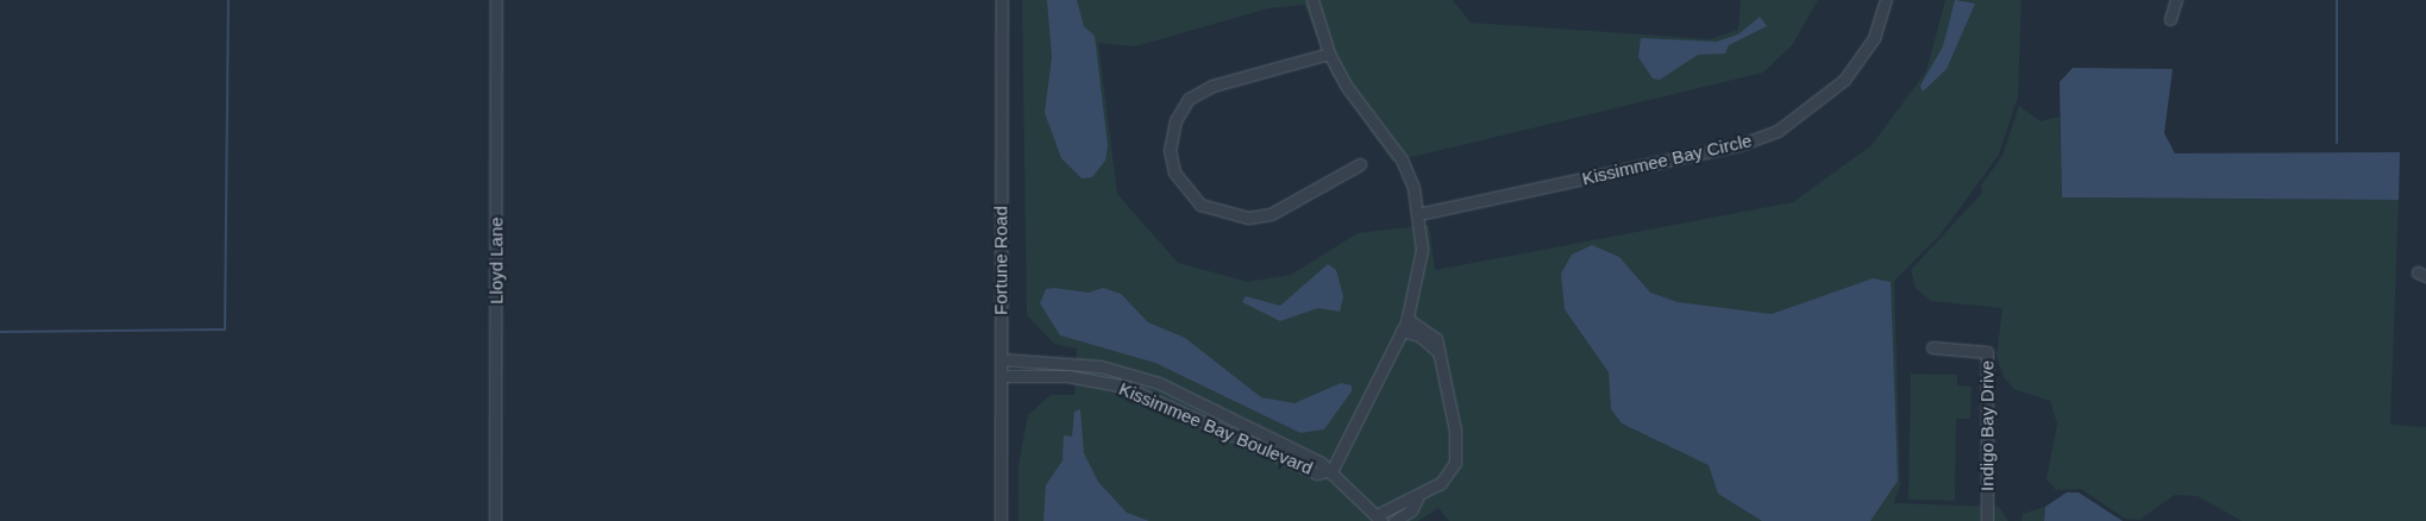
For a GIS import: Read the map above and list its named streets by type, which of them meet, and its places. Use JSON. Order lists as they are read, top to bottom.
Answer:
{
  "streets": {
    "street": [
      "Kissimmee Bay Circle",
      "Lloyd Lane",
      "Fortune Road",
      "Indigo Bay Drive",
      "Kissimmee Bay Boulevard"
    ]
  },
  "crossings": [
    ["Fortune Road", "Kissimmee Bay Boulevard"]
  ]
}
